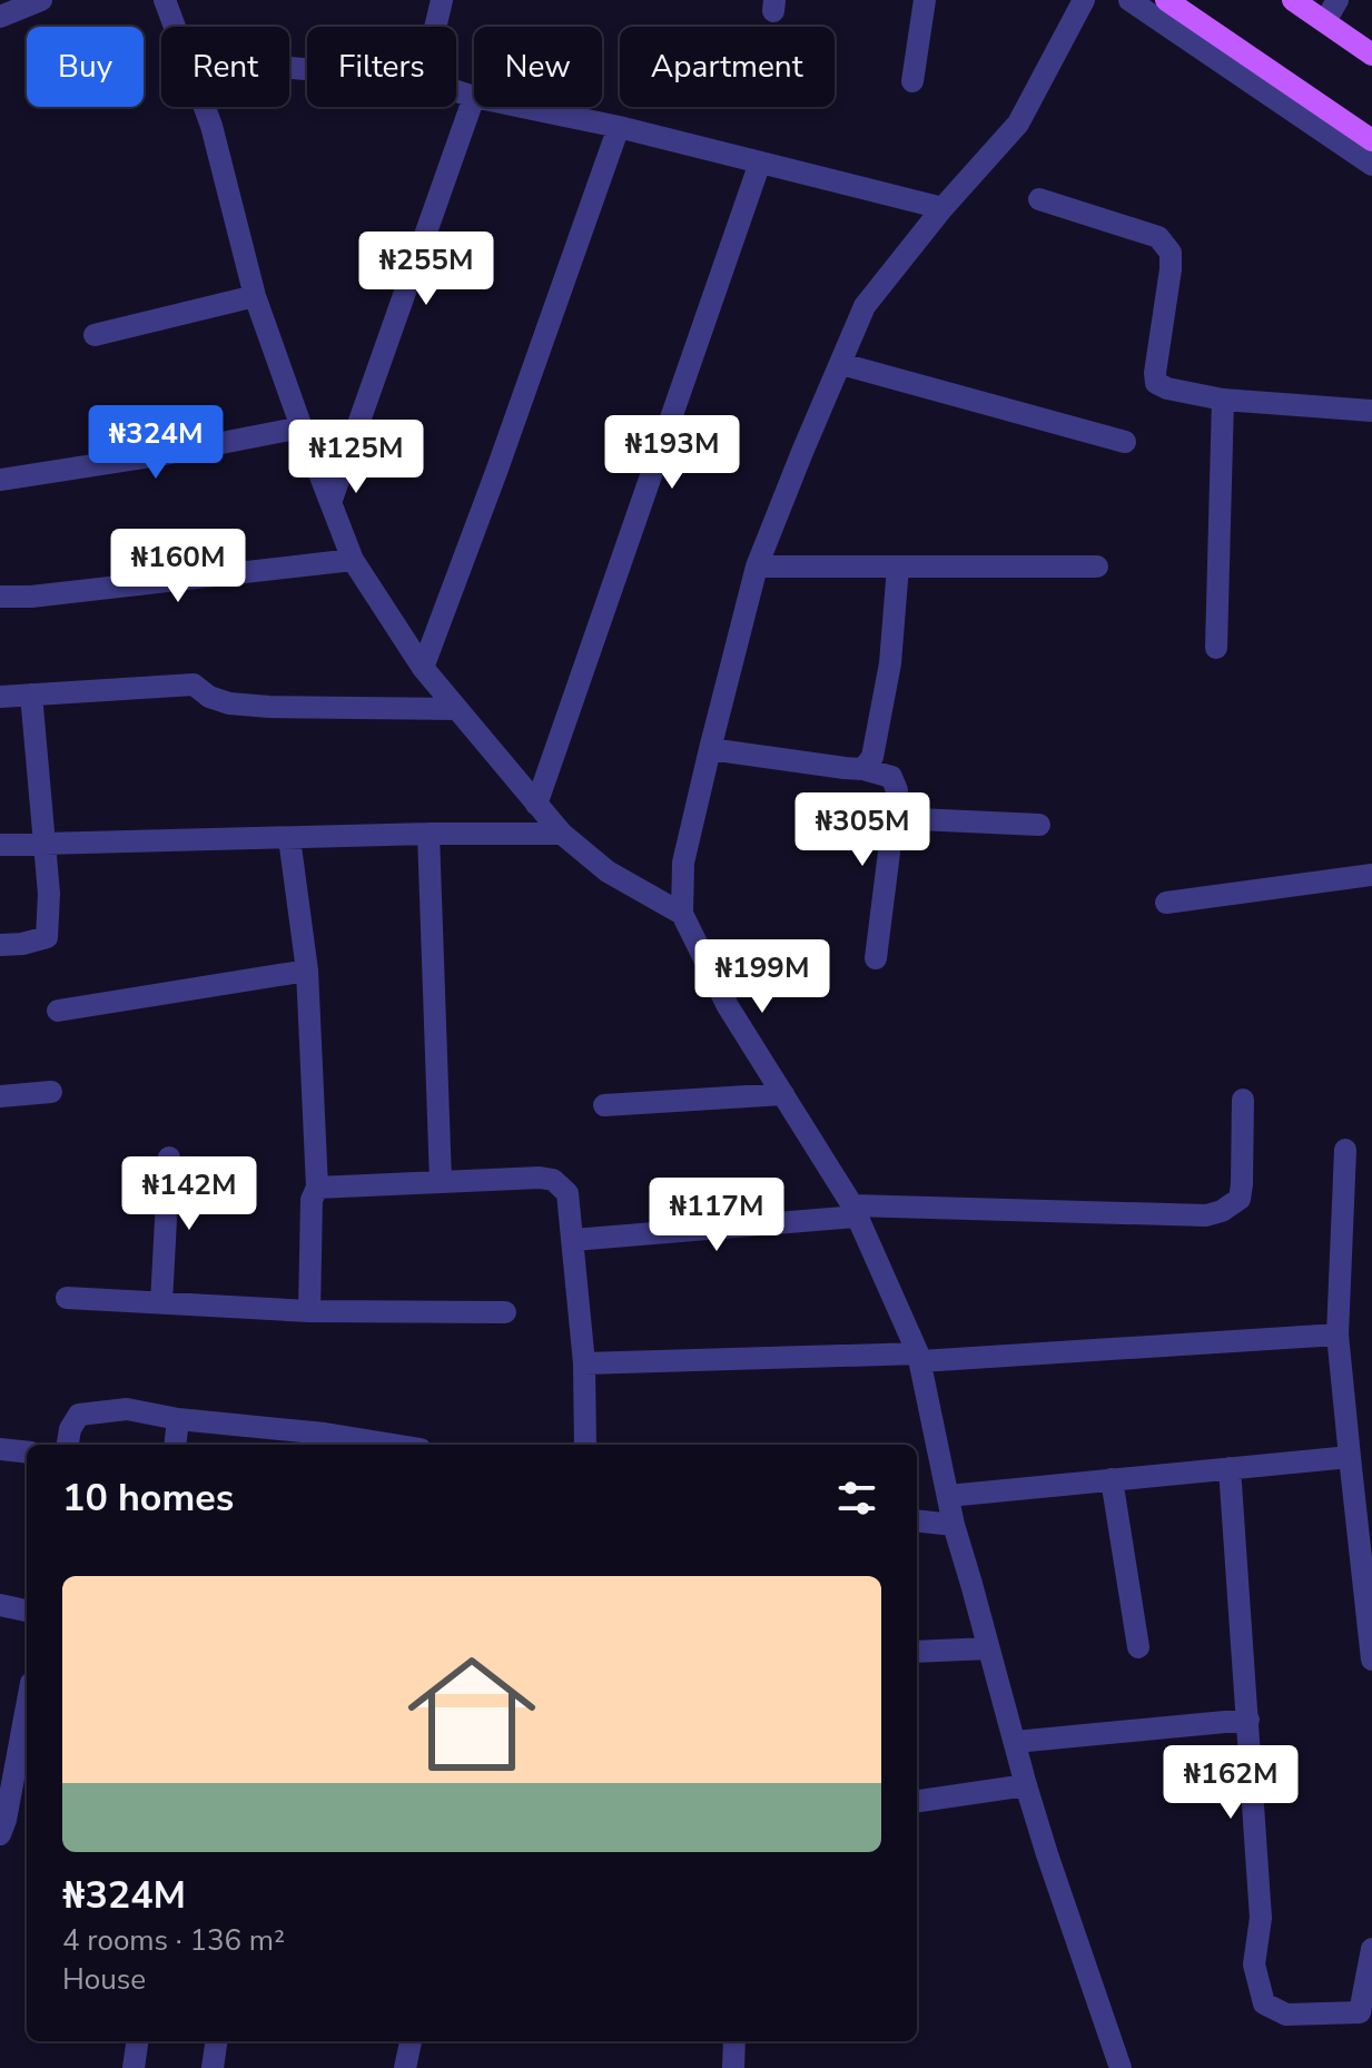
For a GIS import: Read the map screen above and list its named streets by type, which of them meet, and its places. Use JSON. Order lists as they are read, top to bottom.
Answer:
{
  "page": {
    "chip": [
      "Buy",
      "Rent",
      "Filters",
      "New",
      "Apartment"
    ],
    "price": [
      "₦255M",
      "₦324M",
      "₦193M",
      "₦125M",
      "₦160M",
      "₦305M",
      "₦199M",
      "₦142M",
      "₦117M",
      "₦162M"
    ],
    "heading": "10 homes",
    "list": [
      {
        "name": "₦324M",
        "note": "4 rooms · 136 m² · House"
      }
    ]
  }
}
